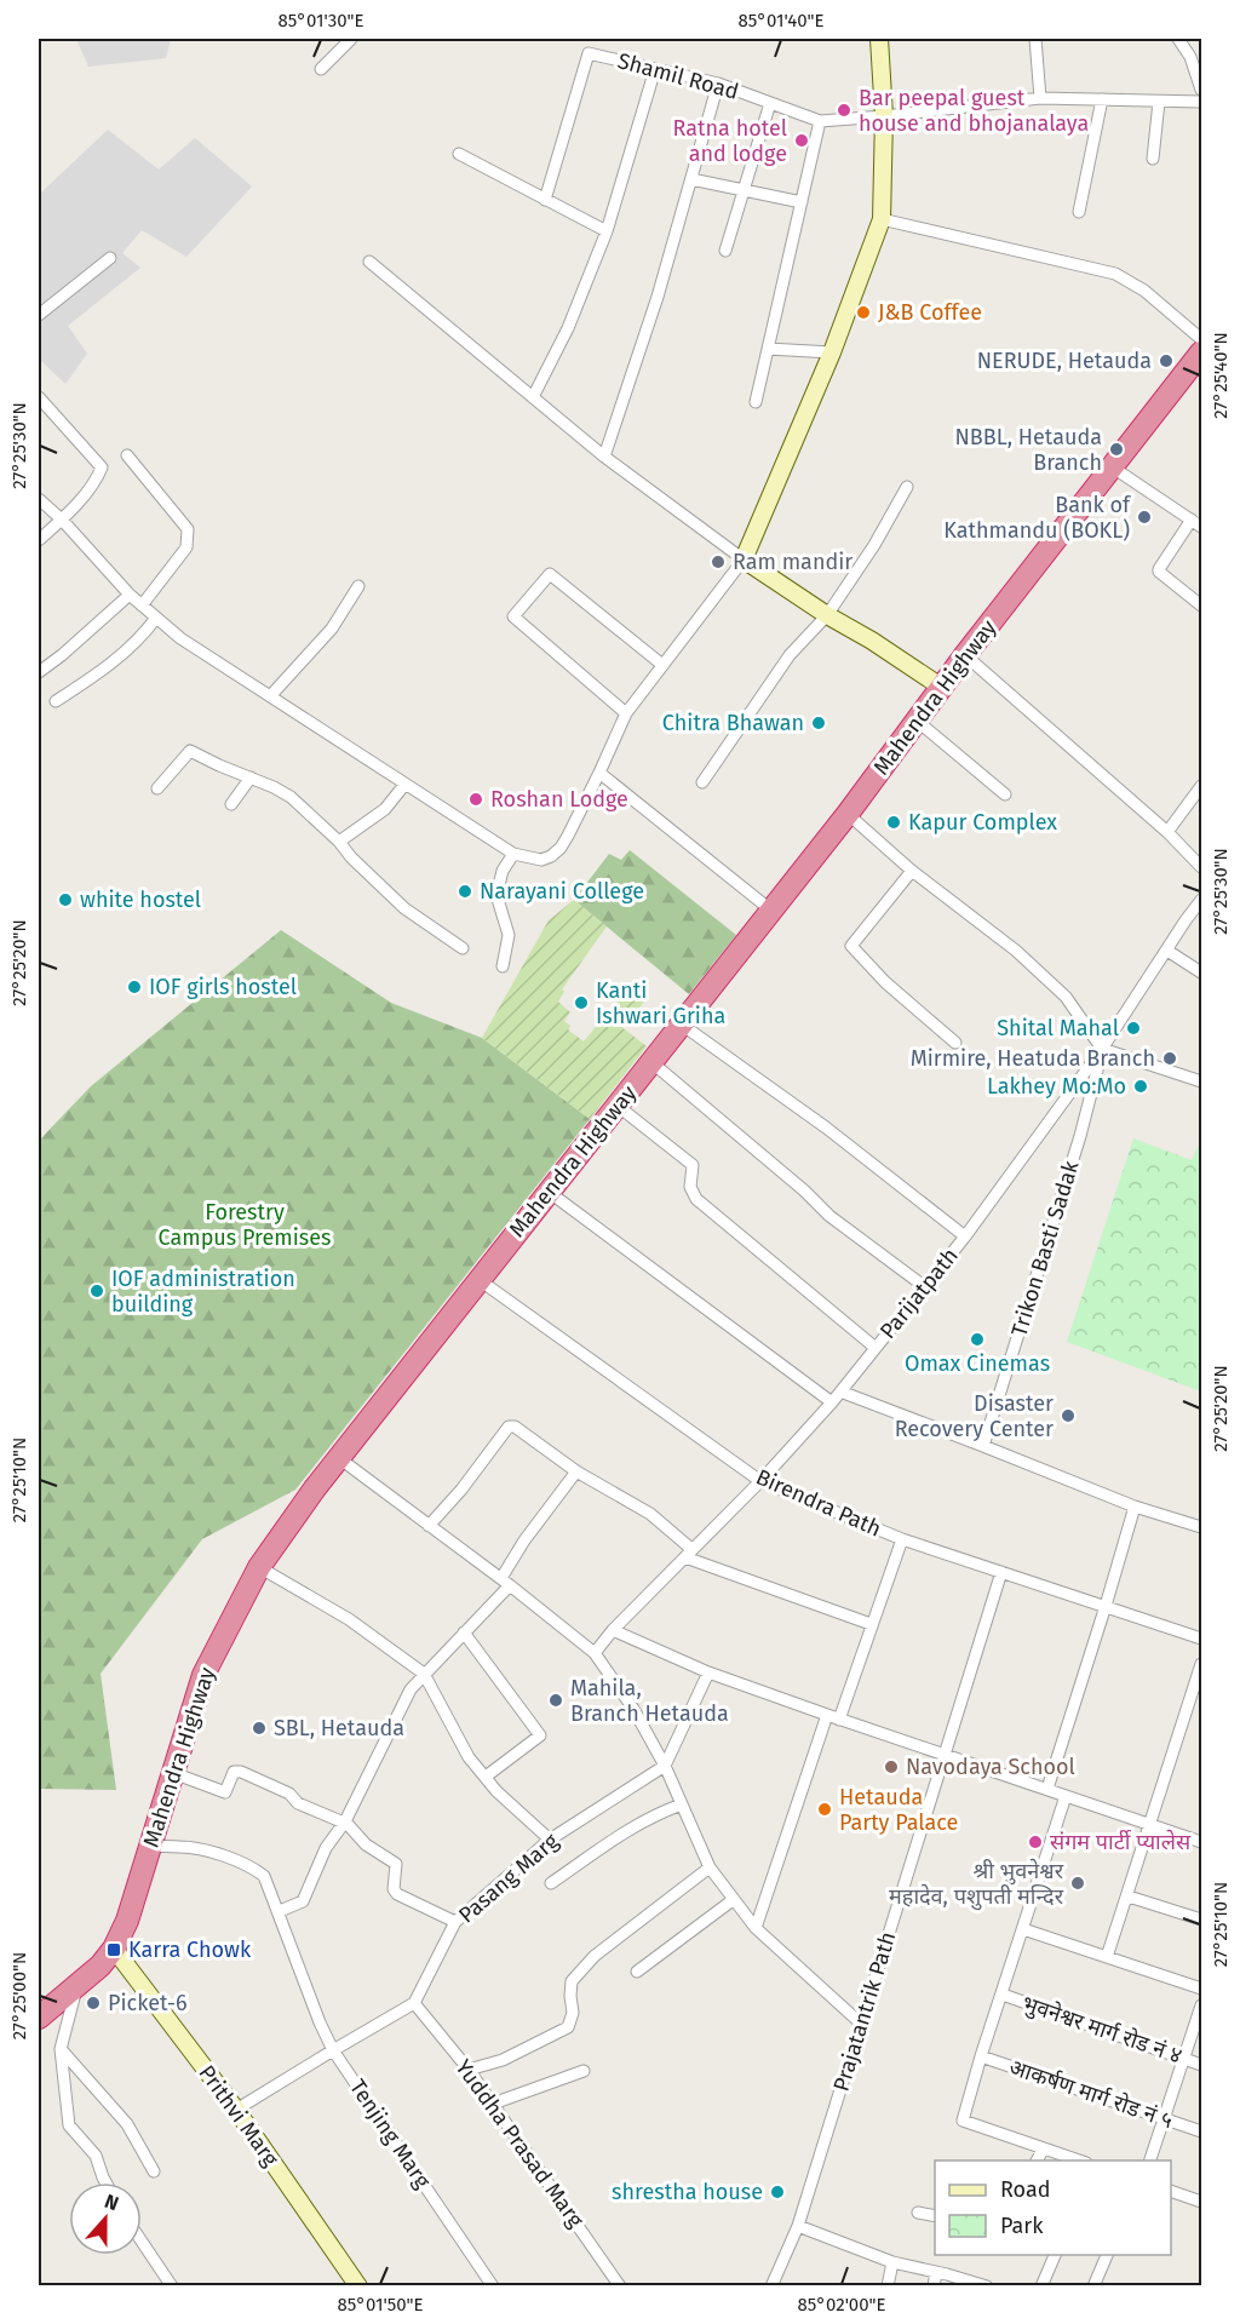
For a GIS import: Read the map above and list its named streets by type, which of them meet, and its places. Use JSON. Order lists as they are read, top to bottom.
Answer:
{
  "streets": {
    "highway": ["Mahendra Highway"],
    "street": [
      "Shamil Road",
      "Trikon Basti Sadak",
      "Parijatpath",
      "Birendra Path",
      "Pasang Marg",
      "Prajatantrik Path",
      "भुवनेश्वर मार्ग रोड नं ४",
      "आकर्षण मार्ग रोड नं ५",
      "Prithvi Marg",
      "Tenjing Marg",
      "Yuddha Prasad Marg"
    ]
  },
  "crossings": [
    ["Mahendra Highway", "Birendra Path"],
    ["Mahendra Highway", "Prithvi Marg"],
    ["Mahendra Highway", "Tenjing Marg"],
    ["Trikon Basti Sadak", "Parijatpath"],
    ["Parijatpath", "Birendra Path"],
    ["Birendra Path", "Prajatantrik Path"],
    ["Pasang Marg", "Yuddha Prasad Marg"]
  ],
  "parks": ["Forestry Campus Premises"],
  "places": {
    "other": [
      "Bar peepal guest house and bhojanalaya",
      "Ratna hotel and lodge",
      "J&B Coffee",
      "NERUDE, Hetauda",
      "NBBL, Hetauda Branch",
      "Bank of Kathmandu (BOKL)",
      "Ram mandir",
      "Chitra Bhawan",
      "Roshan Lodge",
      "Kapur Complex",
      "Narayani College",
      "white hostel",
      "IOF girls hostel",
      "Kanti Ishwari Griha",
      "Shital Mahal",
      "Mirmire, Heatuda Branch",
      "Lakhey Mo:Mo",
      "IOF administration building",
      "Omax Cinemas",
      "Disaster Recovery Center",
      "Mahila, Branch Hetauda",
      "SBL, Hetauda",
      "Navodaya School",
      "Hetauda Party Palace",
      "संगम पार्टी प्यालेस",
      "श्री भुवनेश्वर महादेव, पशुपती मन्दिर",
      "Picket-6",
      "shrestha house"
    ],
    "transit": ["Karra Chowk"]
  },
  "legend": ["Road", "Park"],
  "north": "top",
  "coordinates": [
    "85°01'30\"E",
    "85°01'40\"E",
    "27°25'40\"N",
    "27°25'30\"N",
    "27°25'20\"N",
    "27°25'10\"N",
    "27°25'00\"N",
    "85°01'50\"E",
    "85°02'00\"E"
  ]
}
